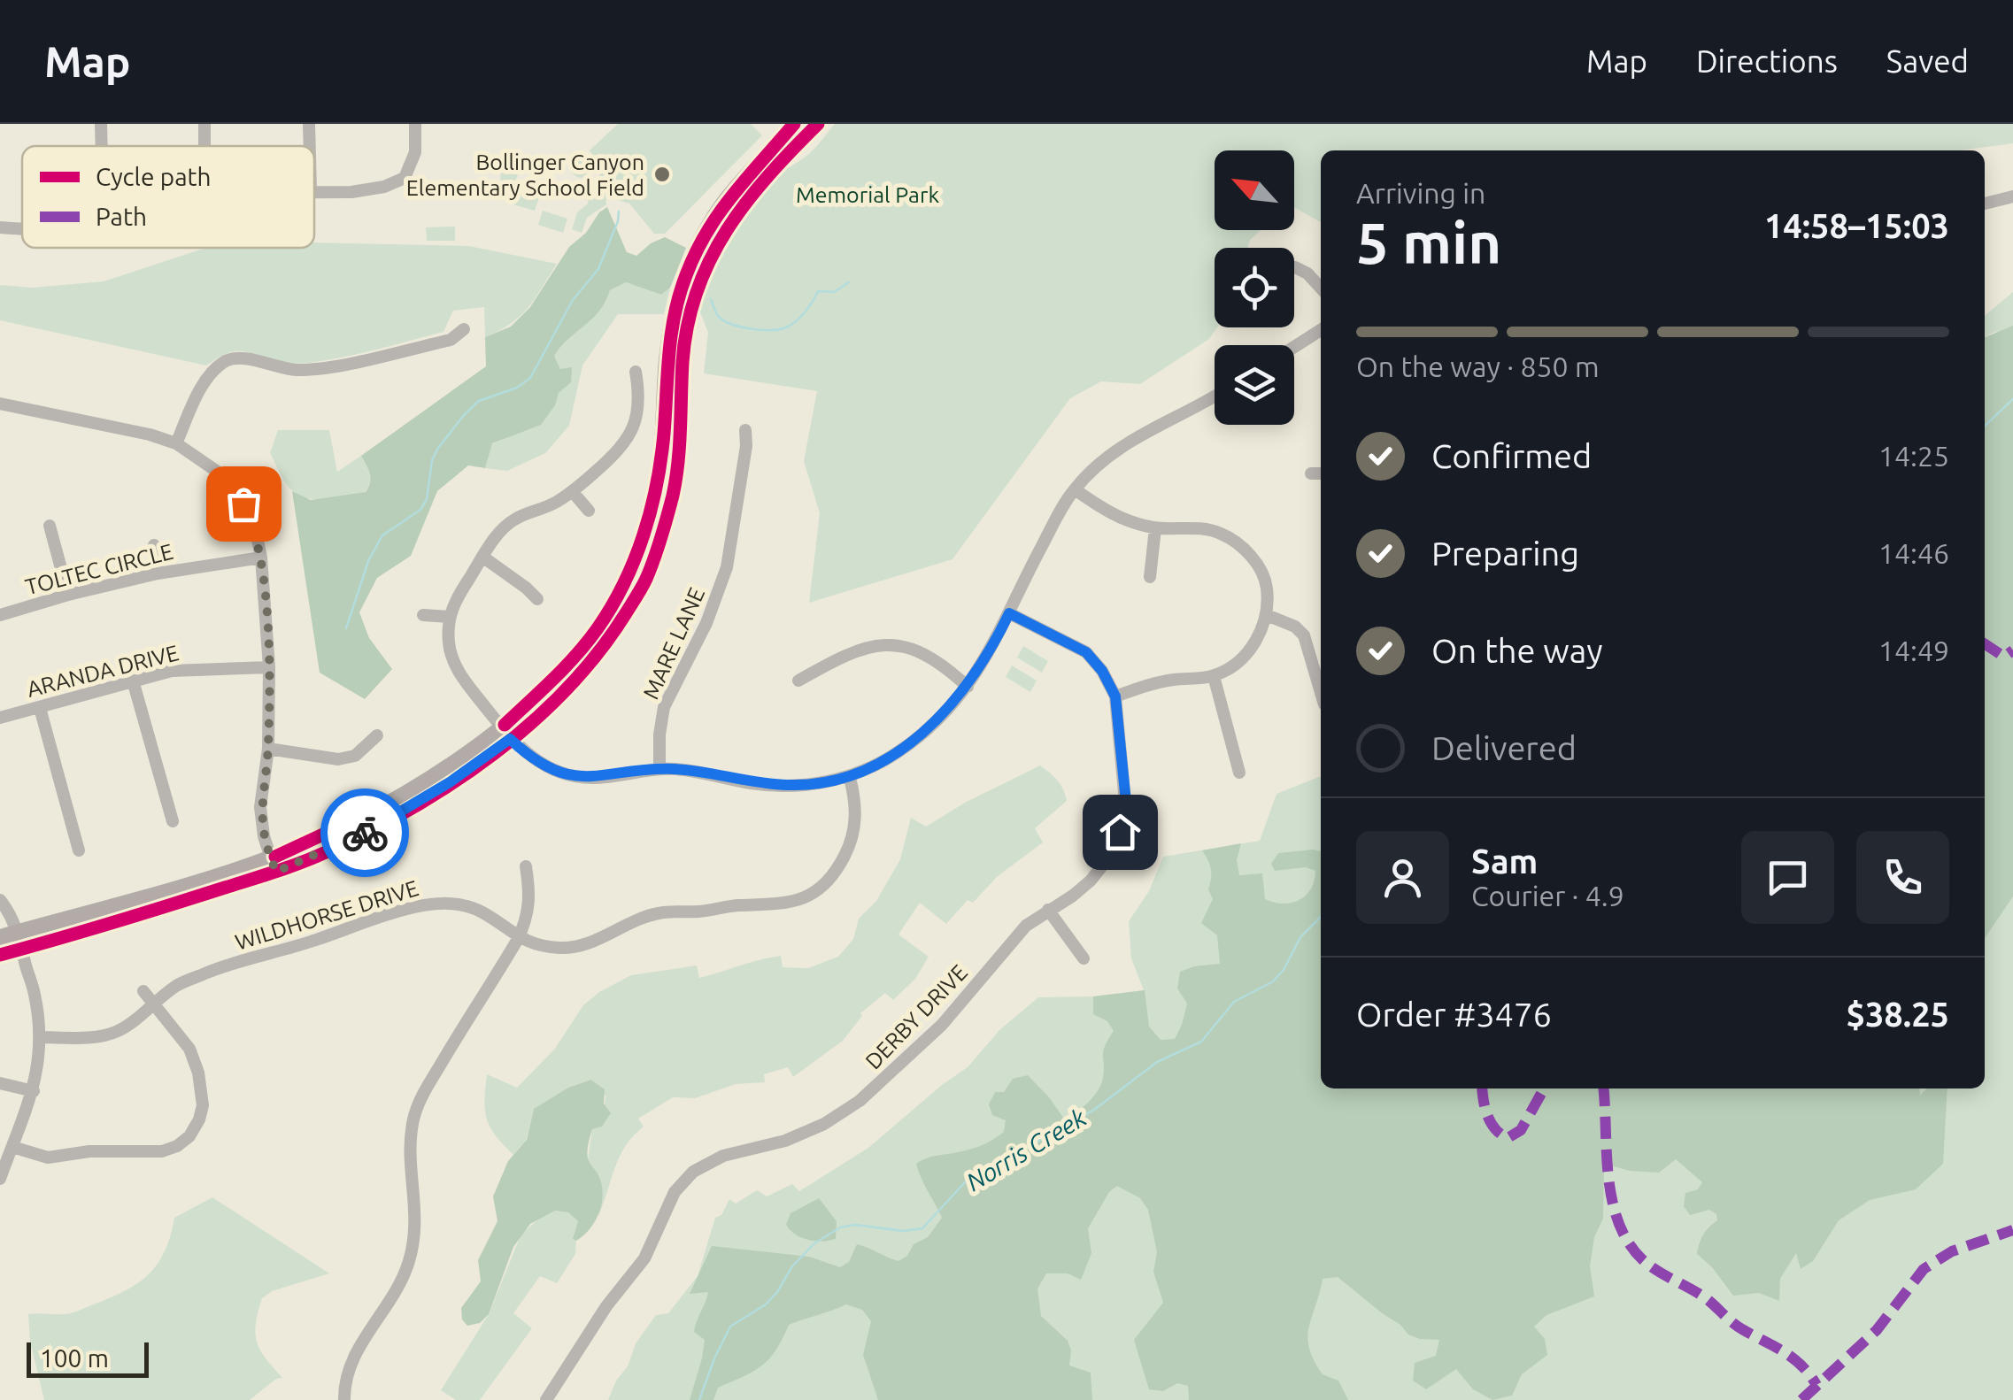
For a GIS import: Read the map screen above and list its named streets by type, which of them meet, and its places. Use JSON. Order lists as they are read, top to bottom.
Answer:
{
  "streets": {
    "street": [
      "TOLTEC CIRCLE",
      "MARE LANE",
      "ARANDA DRIVE",
      "WILDHORSE DRIVE",
      "DERBY DRIVE"
    ]
  },
  "water": ["Norris Creek"],
  "parks": ["Memorial Park"],
  "places": ["Bollinger Canyon Elementary School Field"],
  "legend": ["Cycle path", "Path"],
  "scale_bar": "100 m",
  "north": "top left",
  "page": {
    "header": "Map",
    "nav": ["Map", "Directions", "Saved"],
    "heading": ["5 min", "Arriving in", "14:58–15:03"],
    "panel": [
      "Sam",
      "Courier · 4.9",
      "Order #3476",
      "$38.25"
    ],
    "bar": "On the way · 850 m",
    "list": [
      ["Confirmed", "14:25"],
      ["Preparing", "14:46"],
      ["On the way", "14:49"],
      "Delivered"
    ],
    "scale": "100 m"
  }
}
